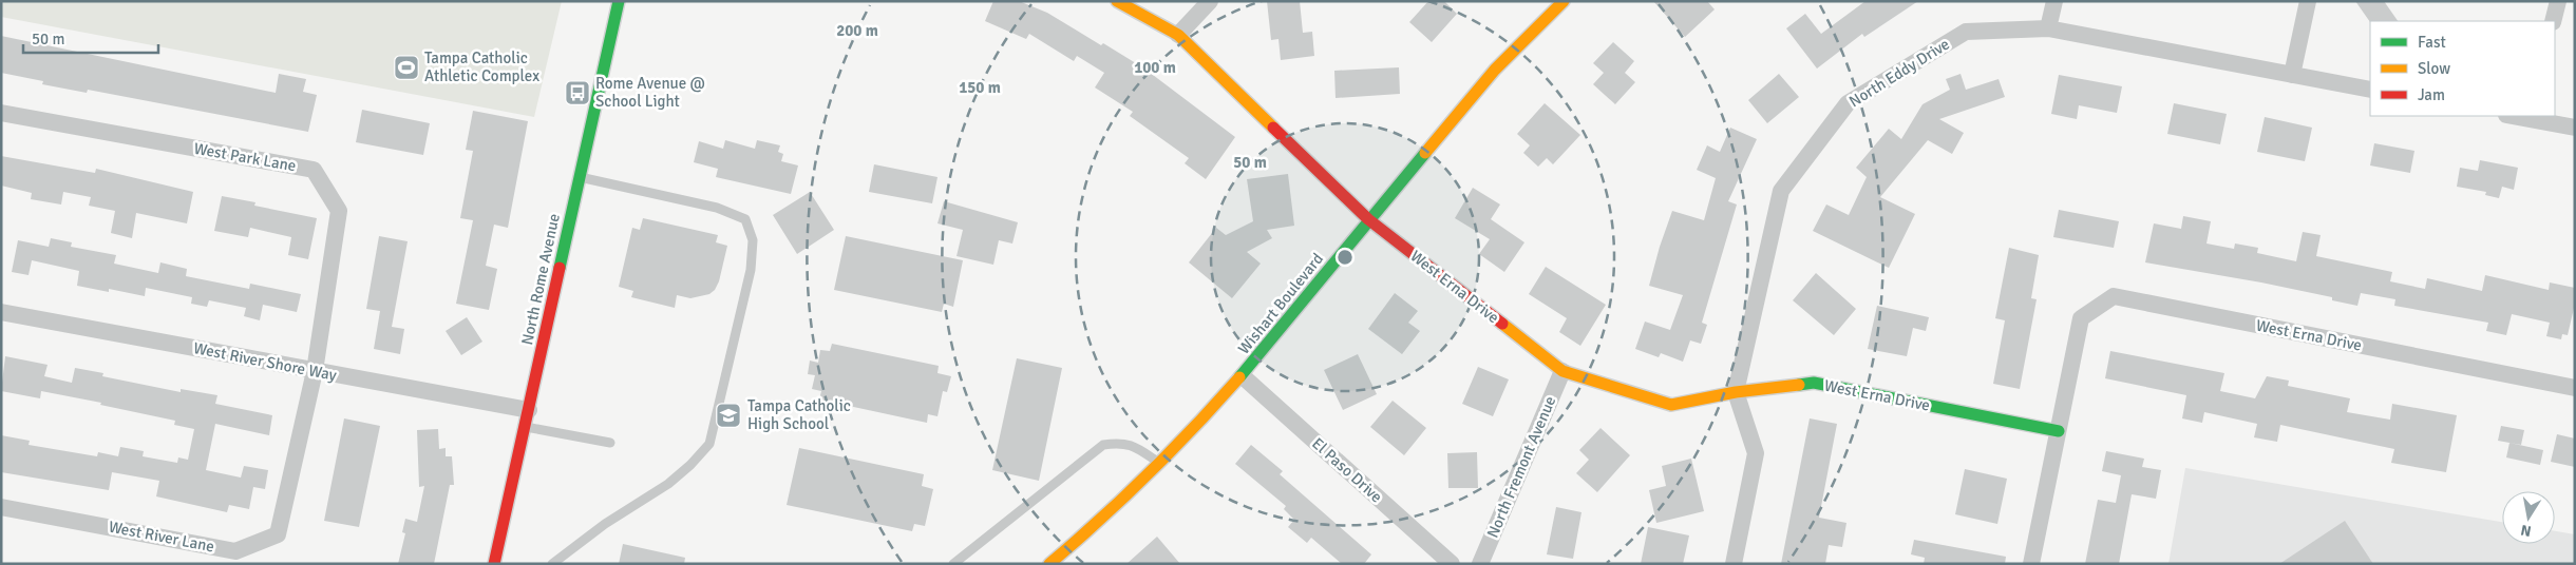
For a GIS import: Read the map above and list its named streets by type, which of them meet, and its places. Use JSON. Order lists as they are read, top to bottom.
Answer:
{
  "streets": {
    "street": [
      "North Eddy Drive",
      "West Park Lane",
      "North Rome Avenue",
      "West Erna Drive",
      "Wishart Boulevard",
      "West River Shore Way",
      "North Fremont Avenue",
      "El Paso Drive",
      "West River Lane"
    ]
  },
  "crossings": [
    ["North Eddy Drive", "West Erna Drive"],
    ["West Park Lane", "West River Shore Way"],
    ["West Park Lane", "West River Lane"],
    ["North Rome Avenue", "West River Shore Way"],
    ["West Erna Drive", "Wishart Boulevard"],
    ["West Erna Drive", "North Fremont Avenue"],
    ["Wishart Boulevard", "El Paso Drive"],
    ["West River Shore Way", "West River Lane"]
  ],
  "places": {
    "sports": ["Tampa Catholic Athletic Complex"],
    "bus stop": ["Rome Avenue @ School Light"],
    "school or university": ["Tampa Catholic High School"]
  },
  "legend": ["Fast", "Slow", "Jam"],
  "scale_bar": "50 m",
  "north": "bottom",
  "rings": [
    "200 m",
    "100 m",
    "150 m",
    "50 m"
  ]
}
